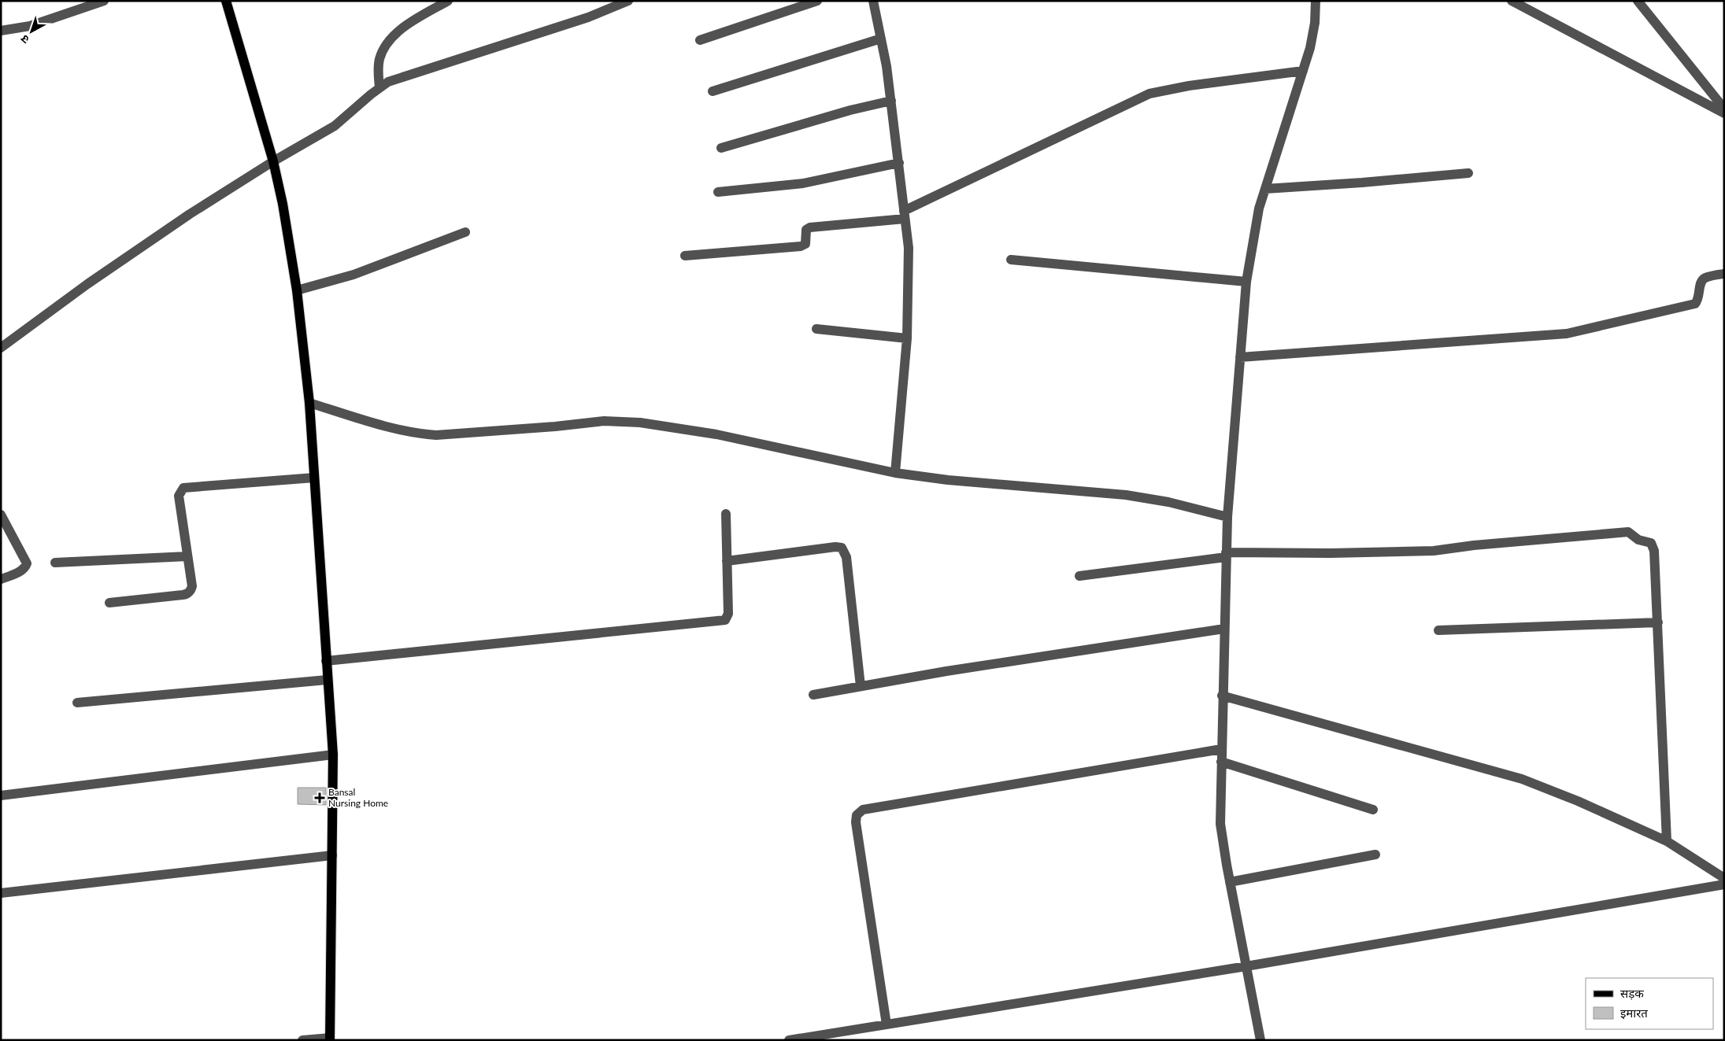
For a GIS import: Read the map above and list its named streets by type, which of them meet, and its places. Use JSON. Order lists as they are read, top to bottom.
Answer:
{
  "places": {
    "health": ["Bansal Nursing Home"]
  },
  "legend": ["सड़क", "इमारत"],
  "north": "bottom left"
}
